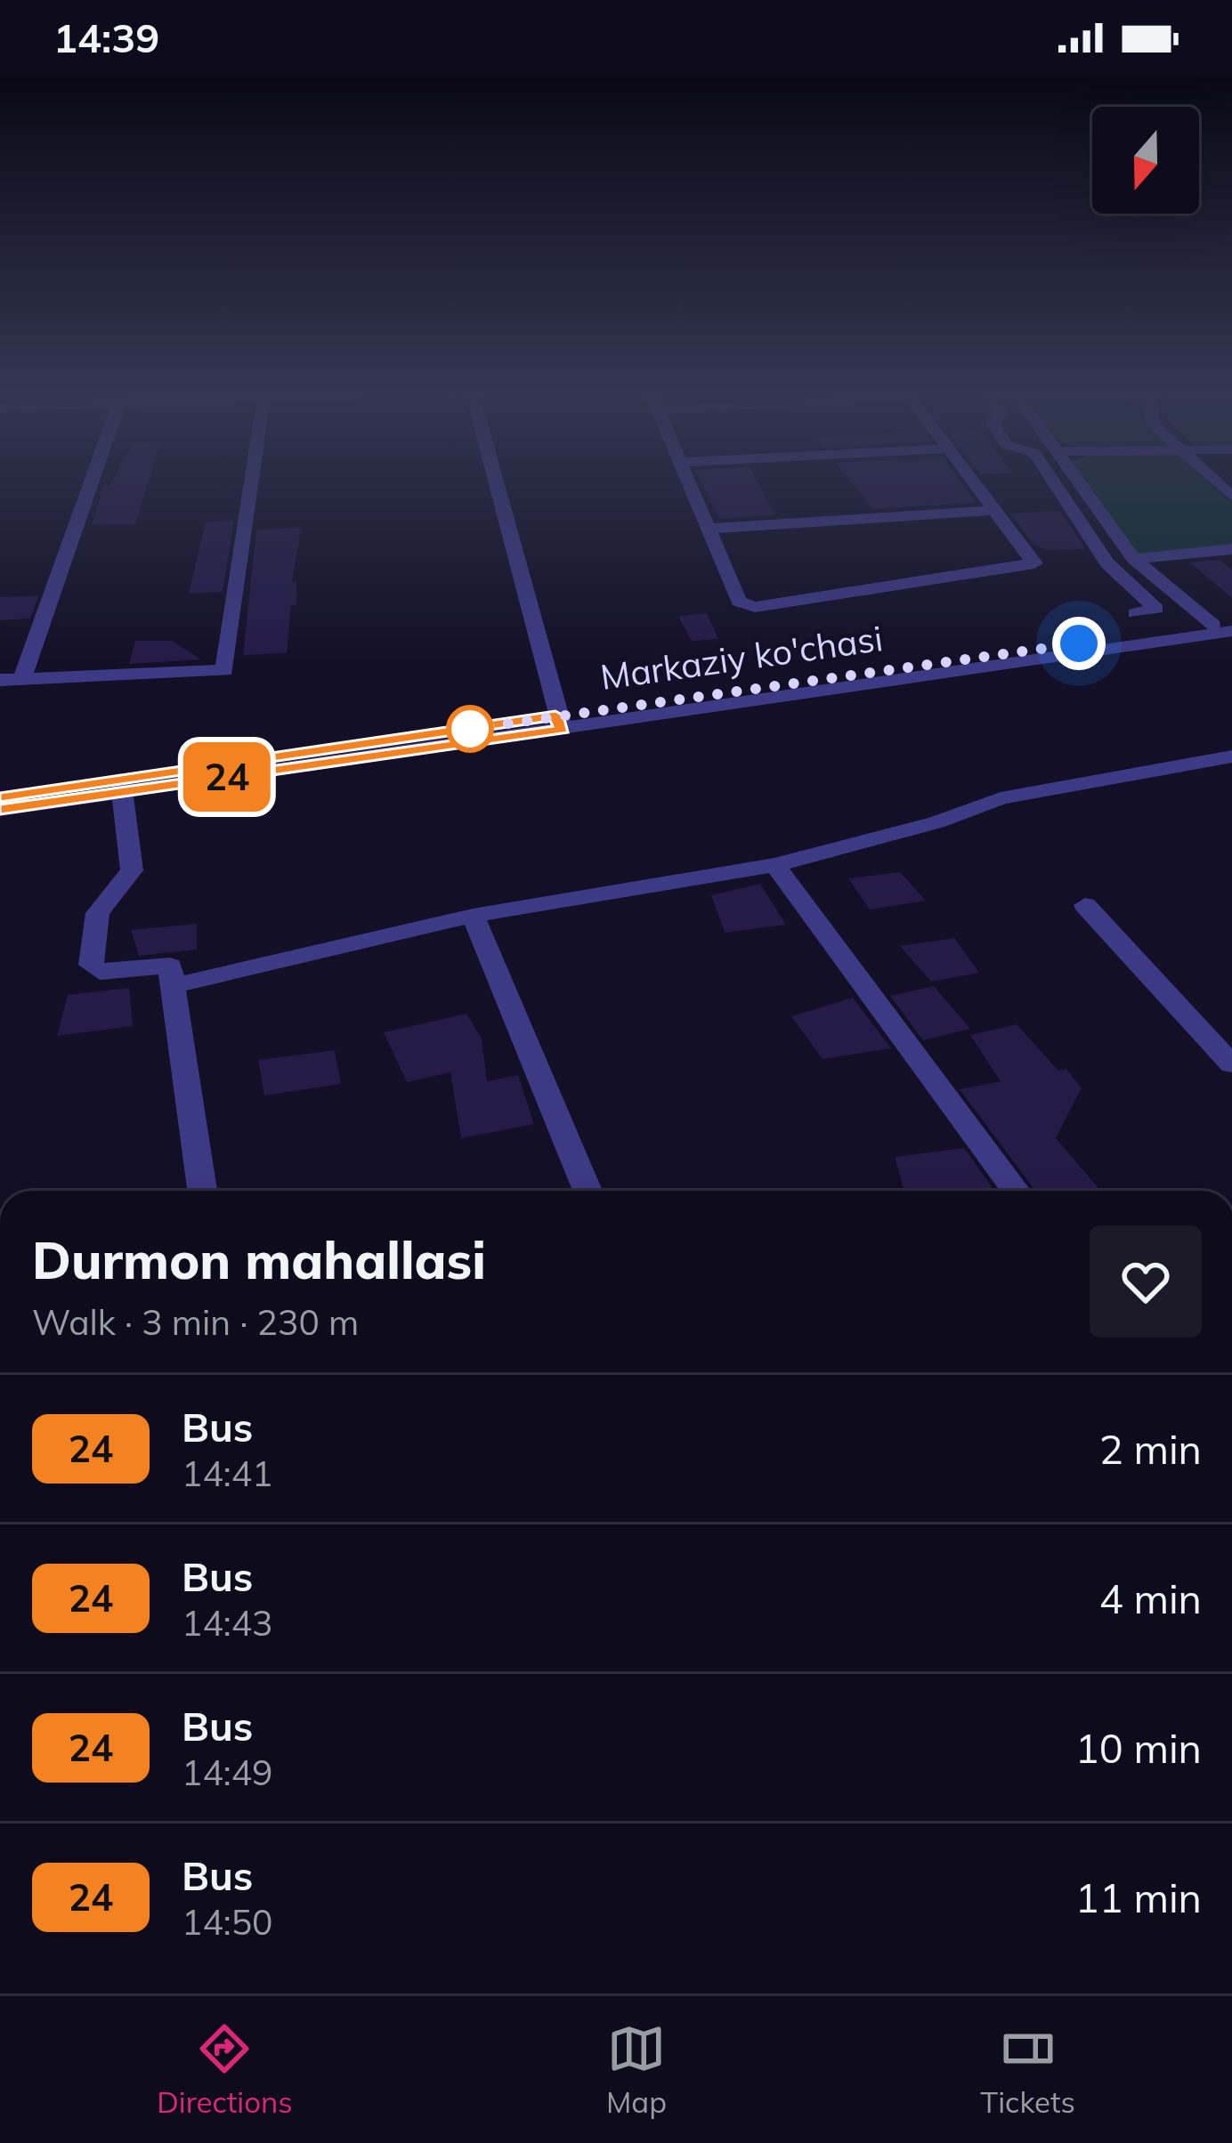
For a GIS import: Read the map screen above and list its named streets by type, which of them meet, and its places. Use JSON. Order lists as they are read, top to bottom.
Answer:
{
  "streets": {
    "street": ["Markaziy ko'chasi"]
  },
  "lines": ["bus line 24"],
  "north": "bottom",
  "page": {
    "status": "14:39",
    "on_map": "24",
    "heading": ["Durmon mahallasi", "Walk · 3 min · 230 m"],
    "list": [
      {
        "mark": "24",
        "name": "Bus",
        "note": "14:41",
        "value": "2 min"
      },
      {
        "mark": "24",
        "name": "Bus",
        "note": "14:43",
        "value": "4 min"
      },
      {
        "mark": "24",
        "name": "Bus",
        "note": "14:49",
        "value": "10 min"
      },
      {
        "mark": "24",
        "name": "Bus",
        "note": "14:50",
        "value": "11 min"
      }
    ],
    "tabs": ["Directions", "Map", "Tickets"]
  }
}
